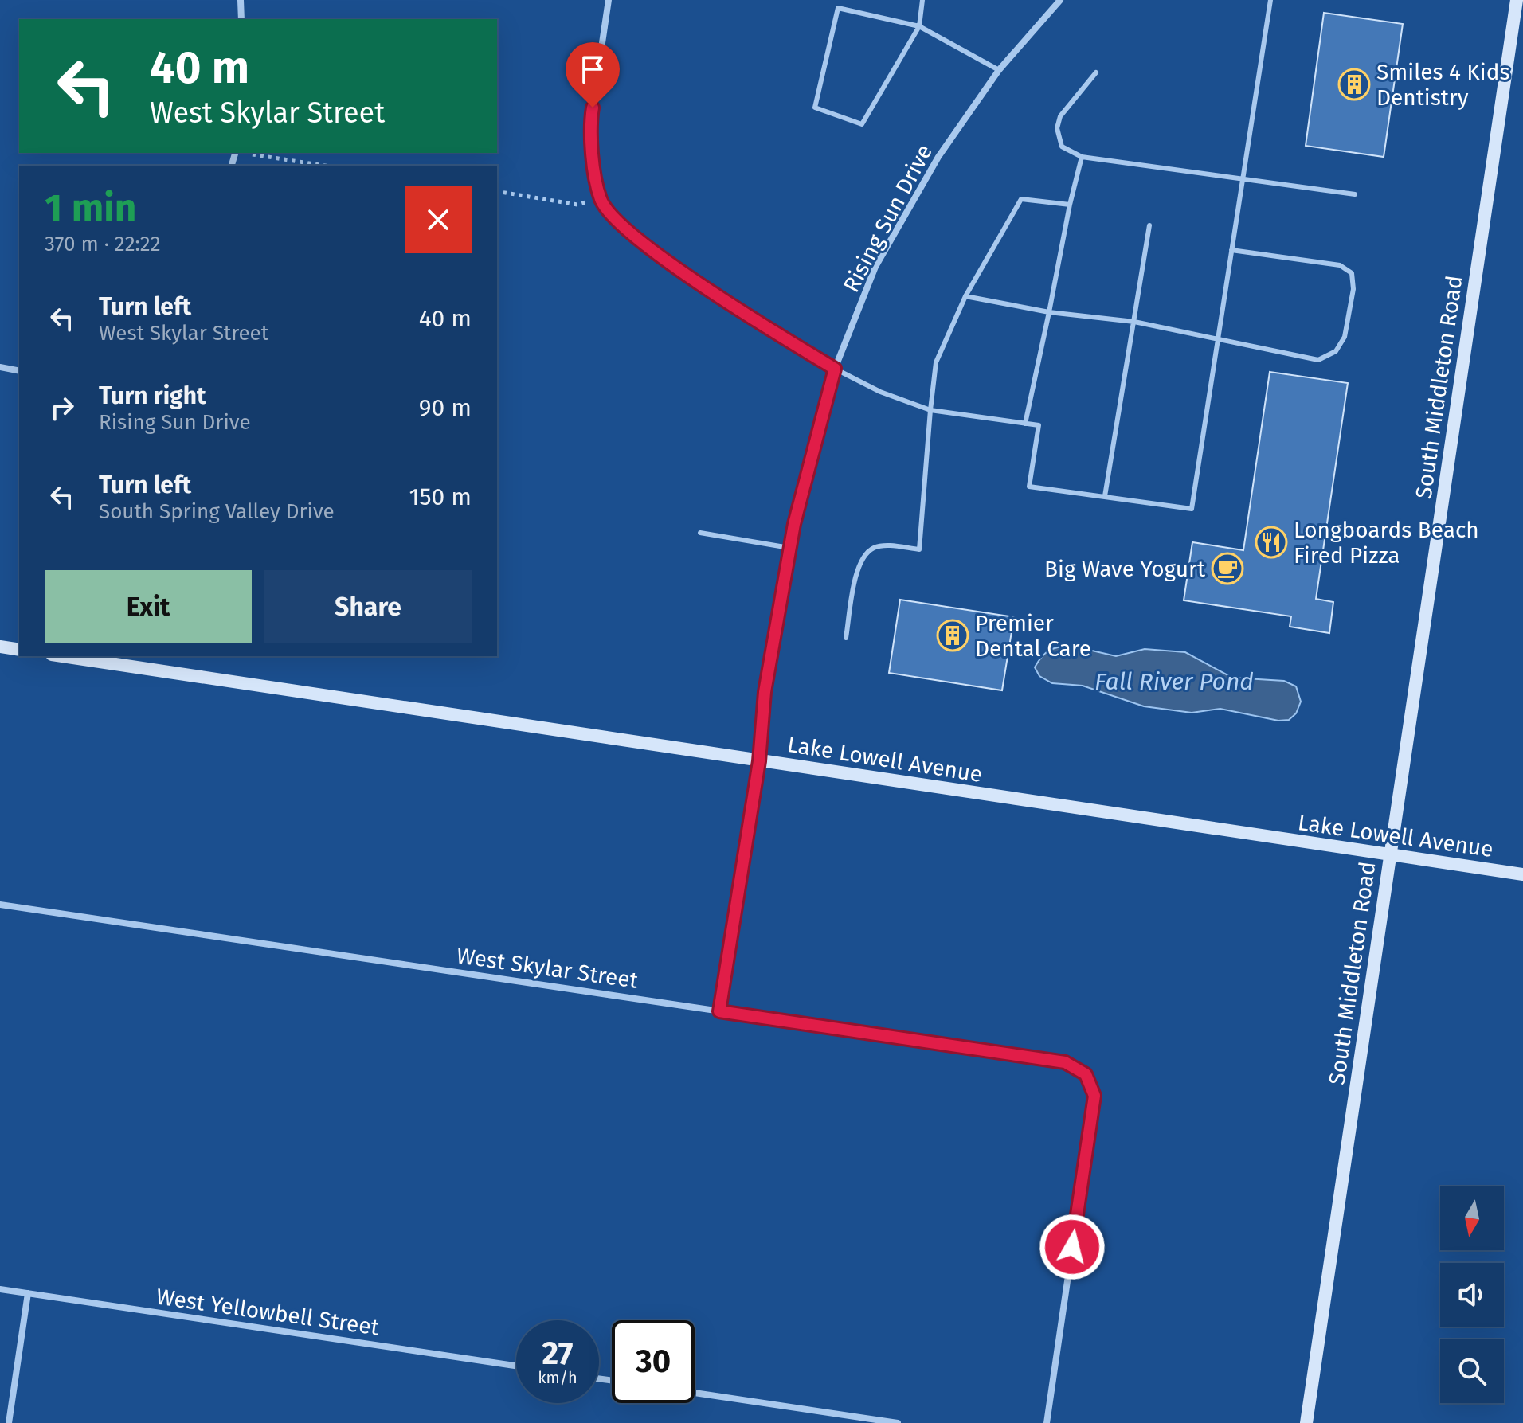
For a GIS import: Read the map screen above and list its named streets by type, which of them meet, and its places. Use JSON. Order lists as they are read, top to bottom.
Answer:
{
  "streets": {
    "main road": ["South Middleton Road", "Lake Lowell Avenue"],
    "street": ["Rising Sun Drive", "West Skylar Street", "West Yellowbell Street"]
  },
  "crossings": [
    ["Rising Sun Drive", "Lake Lowell Avenue"],
    ["Rising Sun Drive", "West Skylar Street"],
    ["South Middleton Road", "Lake Lowell Avenue"]
  ],
  "water": ["Fall River Pond"],
  "places": {
    "building": ["Smiles 4 Kids Dentistry", "Premier Dental Care"],
    "restaurant": ["Longboards Beach Fired Pizza"],
    "cafe": ["Big Wave Yogurt"]
  },
  "north": "bottom",
  "page": {
    "turn": ["40 m", "West Skylar Street"],
    "heading": ["1 min", "370 m · 22:22"],
    "list": [
      {
        "name": "Turn left",
        "note": "West Skylar Street",
        "value": "40 m"
      },
      {
        "name": "Turn right",
        "note": "Rising Sun Drive",
        "value": "90 m"
      },
      {
        "name": "Turn left",
        "note": "South Spring Valley Drive",
        "value": "150 m"
      }
    ],
    "buttons": ["Exit", "Share"],
    "speed": "27 km/h",
    "limit": "30"
  }
}
